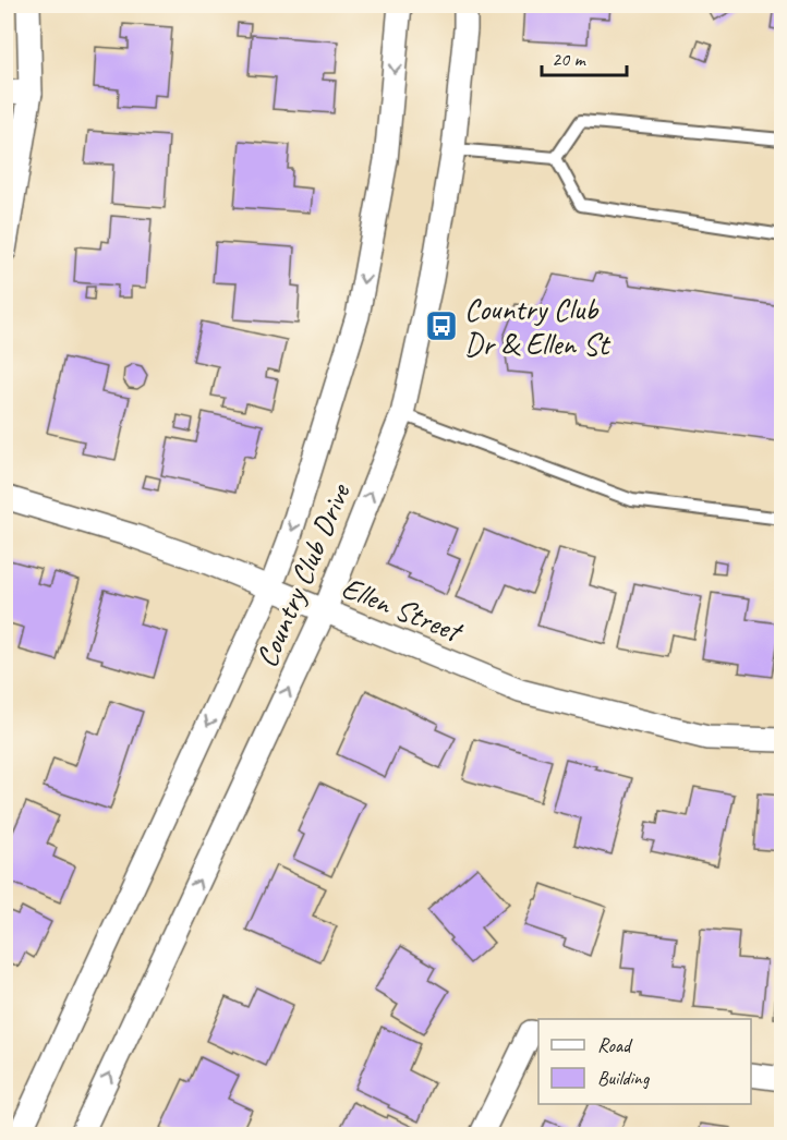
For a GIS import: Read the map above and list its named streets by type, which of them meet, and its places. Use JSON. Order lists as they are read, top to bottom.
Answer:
{
  "streets": {
    "street": ["Country Club Drive", "Ellen Street"]
  },
  "crossings": [
    ["Country Club Drive", "Ellen Street"]
  ],
  "places": {
    "bus stop": ["Country Club Dr & Ellen St"]
  },
  "legend": ["Road", "Building"],
  "scale_bar": "20 m"
}
